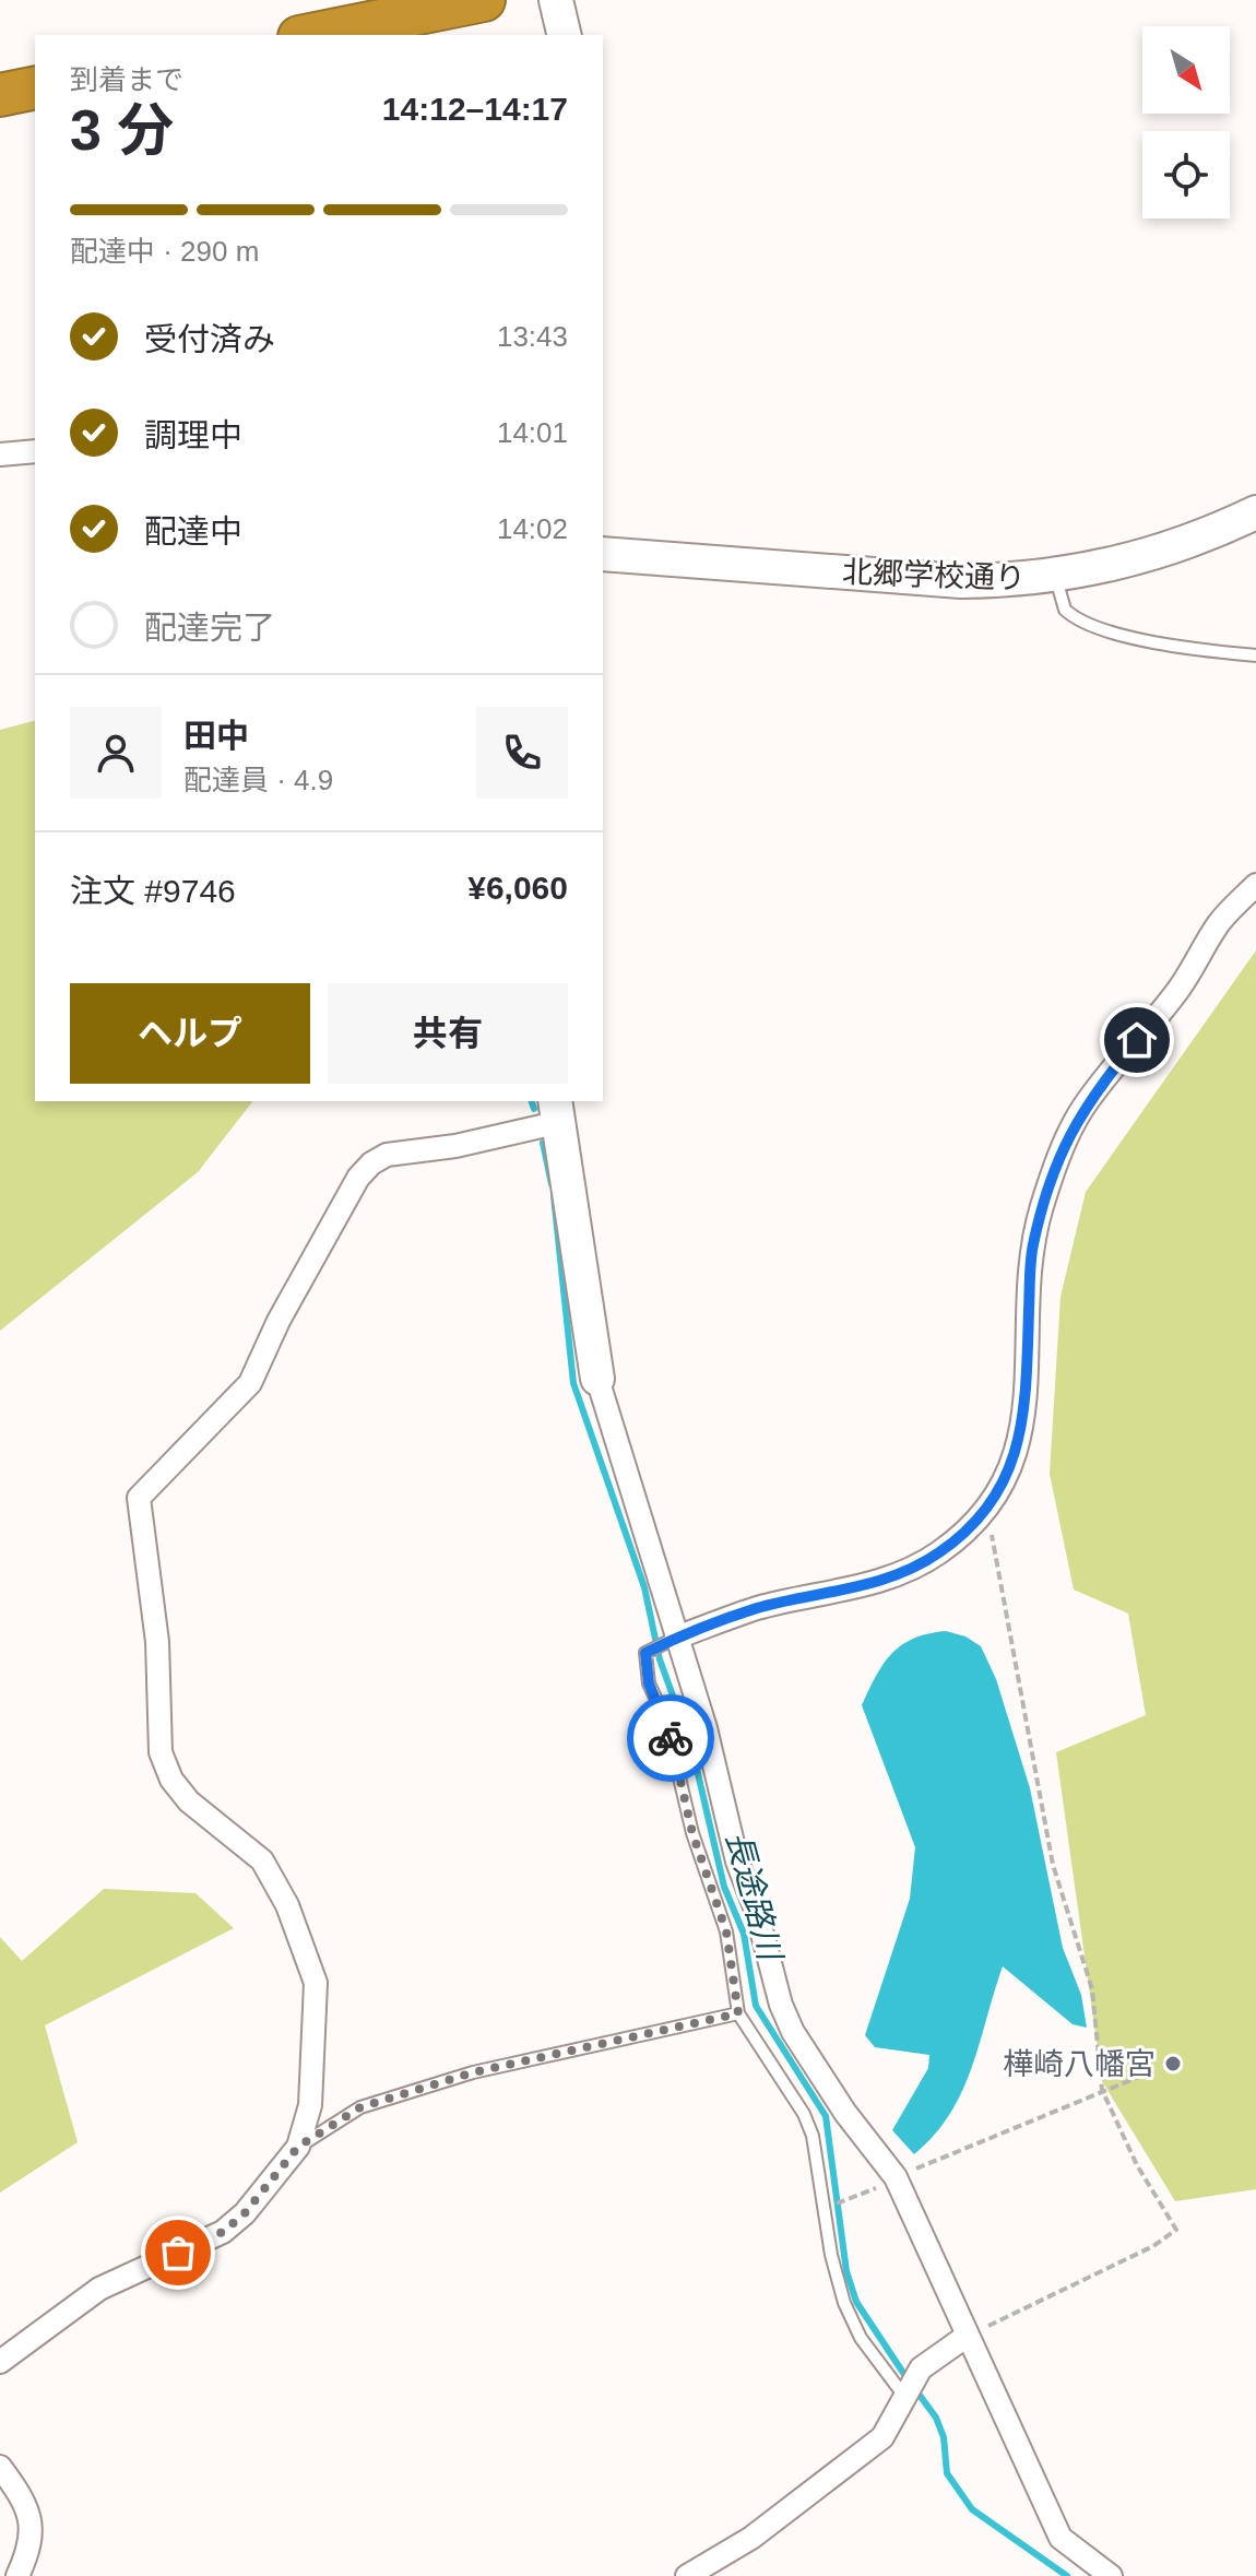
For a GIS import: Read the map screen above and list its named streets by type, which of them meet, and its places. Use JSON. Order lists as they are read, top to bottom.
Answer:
{
  "streets": {
    "street": ["北郷学校通り"]
  },
  "water": ["長途路川"],
  "places": ["樺崎八幡宮"],
  "north": "bottom right",
  "page": {
    "heading": ["3 分", "到着まで", "14:12–14:17"],
    "panel": [
      "田中",
      "配達員 · 4.9",
      "注文 #9746",
      "¥6,060"
    ],
    "bar": "配達中 · 290 m",
    "list": [
      ["受付済み", "13:43"],
      ["調理中", "14:01"],
      ["配達中", "14:02"],
      "配達完了"
    ],
    "buttons": ["ヘルプ", "共有"]
  }
}
